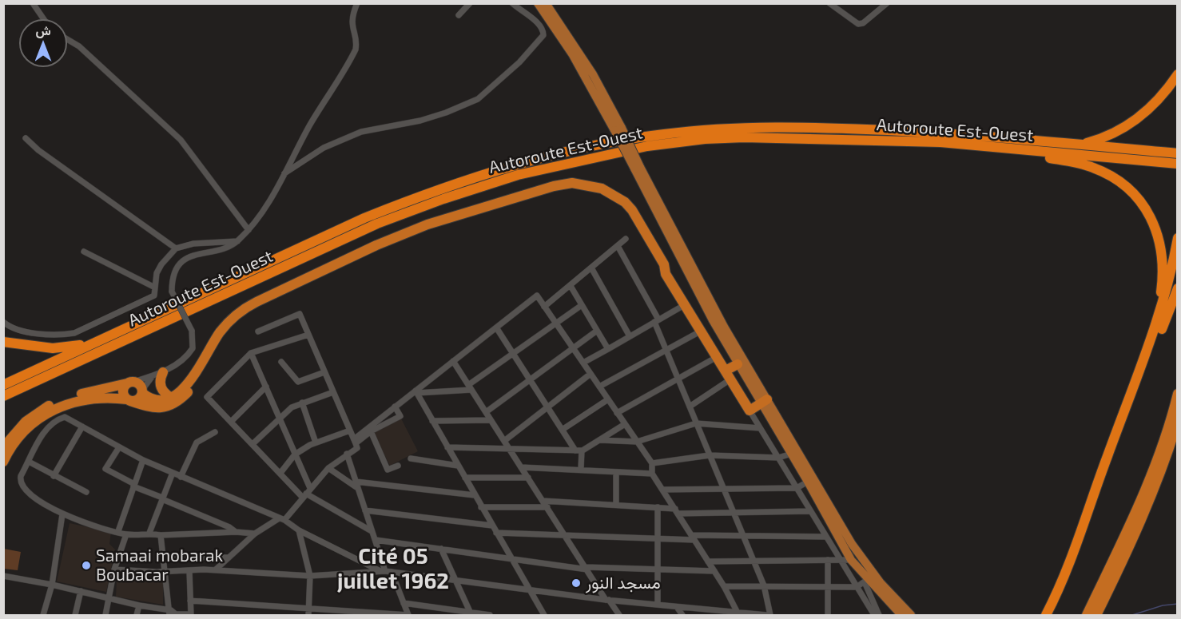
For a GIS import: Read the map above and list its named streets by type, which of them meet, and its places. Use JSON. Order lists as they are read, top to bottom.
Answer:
{
  "streets": {
    "highway": ["Autoroute Est-Ouest"]
  },
  "districts": ["Cité 05 juillet 1962"],
  "places": ["Samaai mobarak Boubacar", "مسجد النور"],
  "north": "top"
}
